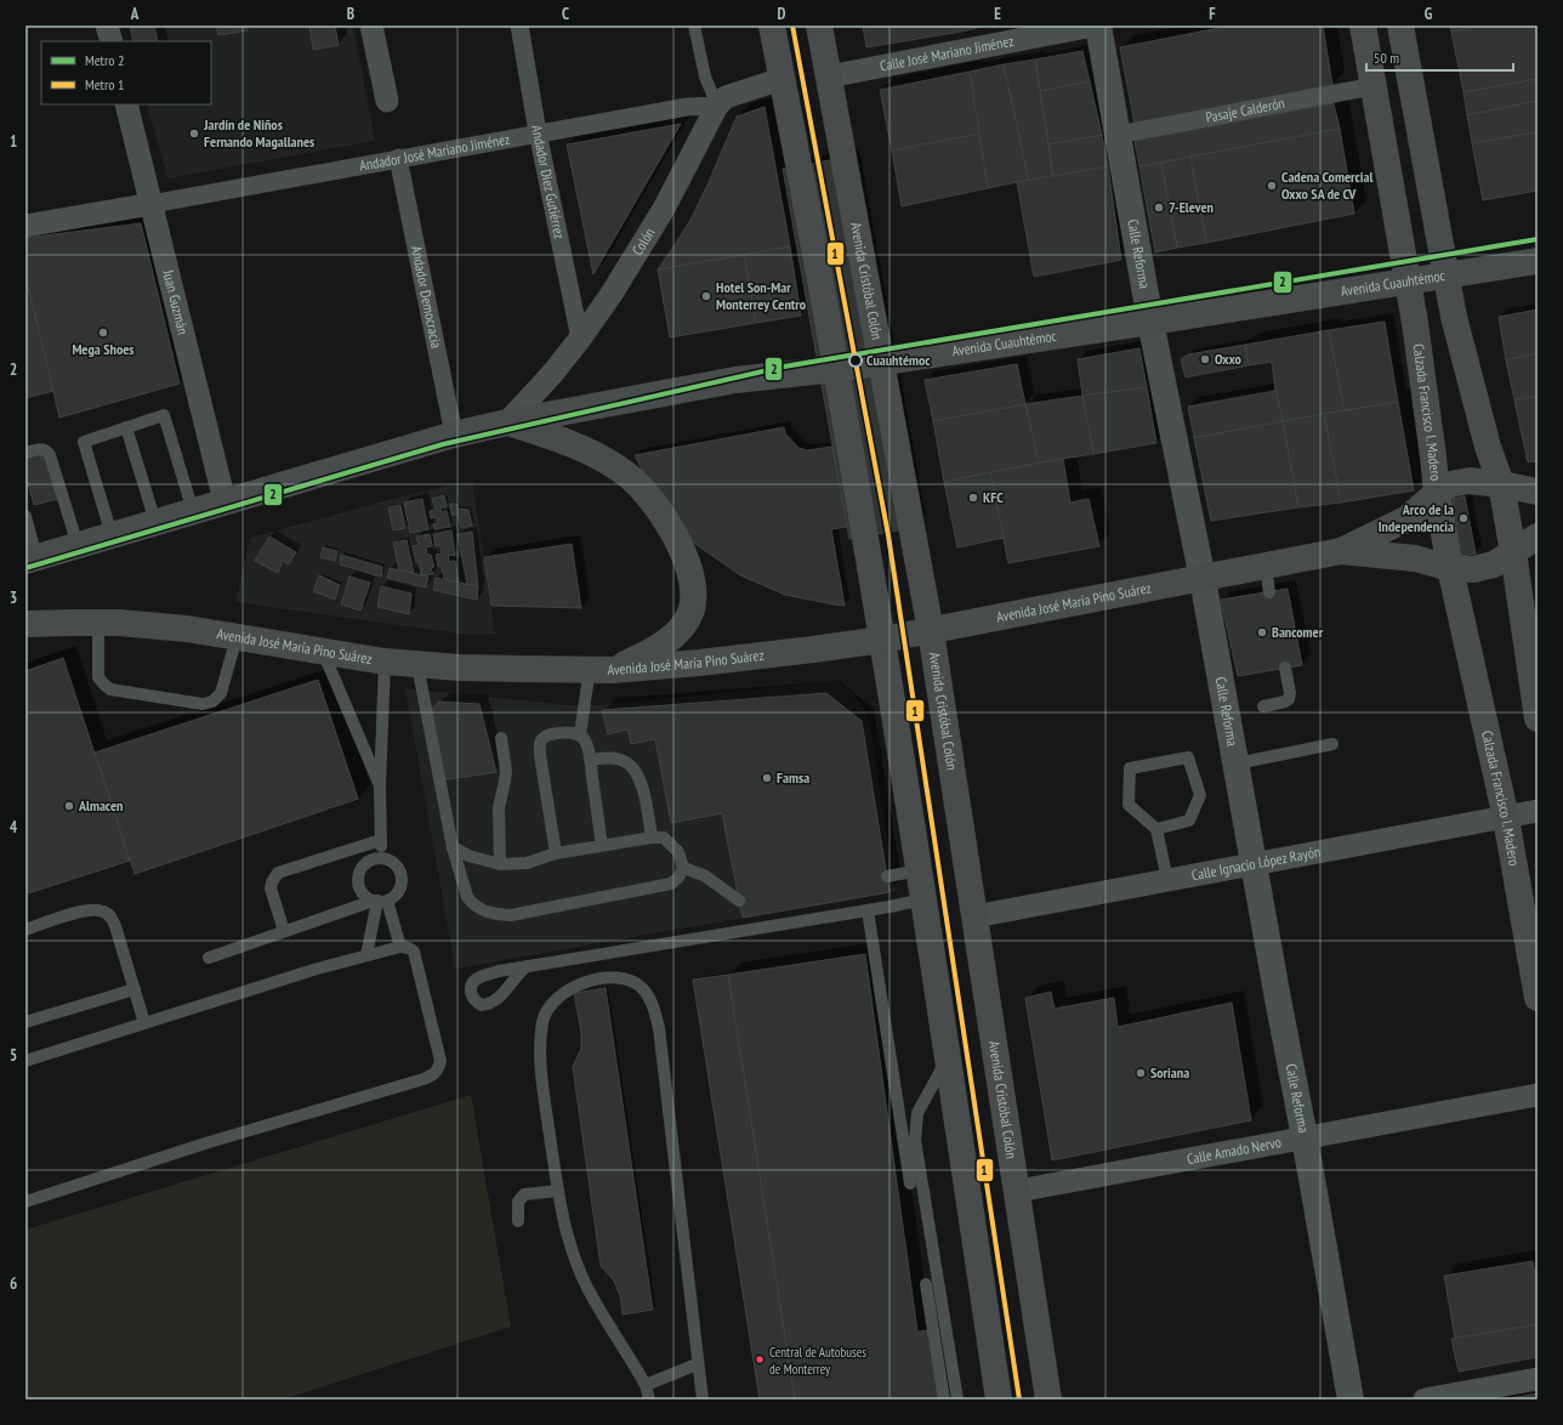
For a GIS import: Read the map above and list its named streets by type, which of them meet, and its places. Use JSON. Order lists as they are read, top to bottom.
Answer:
{
  "streets": {
    "main road": [
      "Avenida Cristóbal Colón",
      "Avenida Cuauhtémoc",
      "Calzada Francisco I. Madero",
      "Avenida José María Pino Suárez"
    ],
    "street": [
      "Calle José Mariano Jiménez",
      "Pasaje Calderón",
      "Andador José Mariano Jiménez",
      "Andador Diez Gutiérrez",
      "Colón",
      "Calle Reforma",
      "Andador Democracia",
      "Juan Guzmán",
      "Calle Ignacio López Rayón",
      "Calle Amado Nervo"
    ]
  },
  "crossings": [
    ["Calle José Mariano Jiménez", "Avenida Cristóbal Colón"],
    ["Pasaje Calderón", "Calle Reforma"],
    ["Pasaje Calderón", "Calzada Francisco I. Madero"],
    ["Andador José Mariano Jiménez", "Andador Diez Gutiérrez"],
    ["Andador José Mariano Jiménez", "Colón"],
    ["Andador José Mariano Jiménez", "Andador Democracia"],
    ["Andador José Mariano Jiménez", "Juan Guzmán"],
    ["Andador Diez Gutiérrez", "Colón"],
    ["Colón", "Avenida Cuauhtémoc"],
    ["Calle Reforma", "Avenida Cuauhtémoc"],
    ["Calle Reforma", "Avenida José María Pino Suárez"],
    ["Calle Reforma", "Calle Ignacio López Rayón"],
    ["Calle Reforma", "Calle Amado Nervo"],
    ["Avenida Cristóbal Colón", "Avenida Cuauhtémoc"],
    ["Avenida Cristóbal Colón", "Avenida José María Pino Suárez"],
    ["Avenida Cristóbal Colón", "Calle Ignacio López Rayón"],
    ["Avenida Cristóbal Colón", "Calle Amado Nervo"],
    ["Avenida Cuauhtémoc", "Andador Democracia"],
    ["Avenida Cuauhtémoc", "Juan Guzmán"],
    ["Avenida Cuauhtémoc", "Calzada Francisco I. Madero"],
    ["Calzada Francisco I. Madero", "Avenida José María Pino Suárez"],
    ["Calzada Francisco I. Madero", "Calle Ignacio López Rayón"]
  ],
  "places": [
    "Jardín de Niños Fernando Magallanes",
    "Cadena Comercial Oxxo SA de CV",
    "7-Eleven",
    "Hotel Son-Mar Monterrey Centro",
    "Mega Shoes",
    "Oxxo",
    "Cuauhtémoc",
    "KFC",
    "Arco de la Independencia",
    "Bancomer",
    "Famsa",
    "Almacen",
    "Soriana",
    "Central de Autobuses de Monterrey"
  ],
  "lines": ["metro line 1", "metro line 2"],
  "legend": ["Metro 2", "Metro 1"],
  "scale_bar": "50 m",
  "grid": {
    "columns": [
      "A",
      "B",
      "C",
      "D",
      "E",
      "F",
      "G"
    ],
    "rows": [
      "1",
      "2",
      "3",
      "4",
      "5",
      "6"
    ]
  }
}
